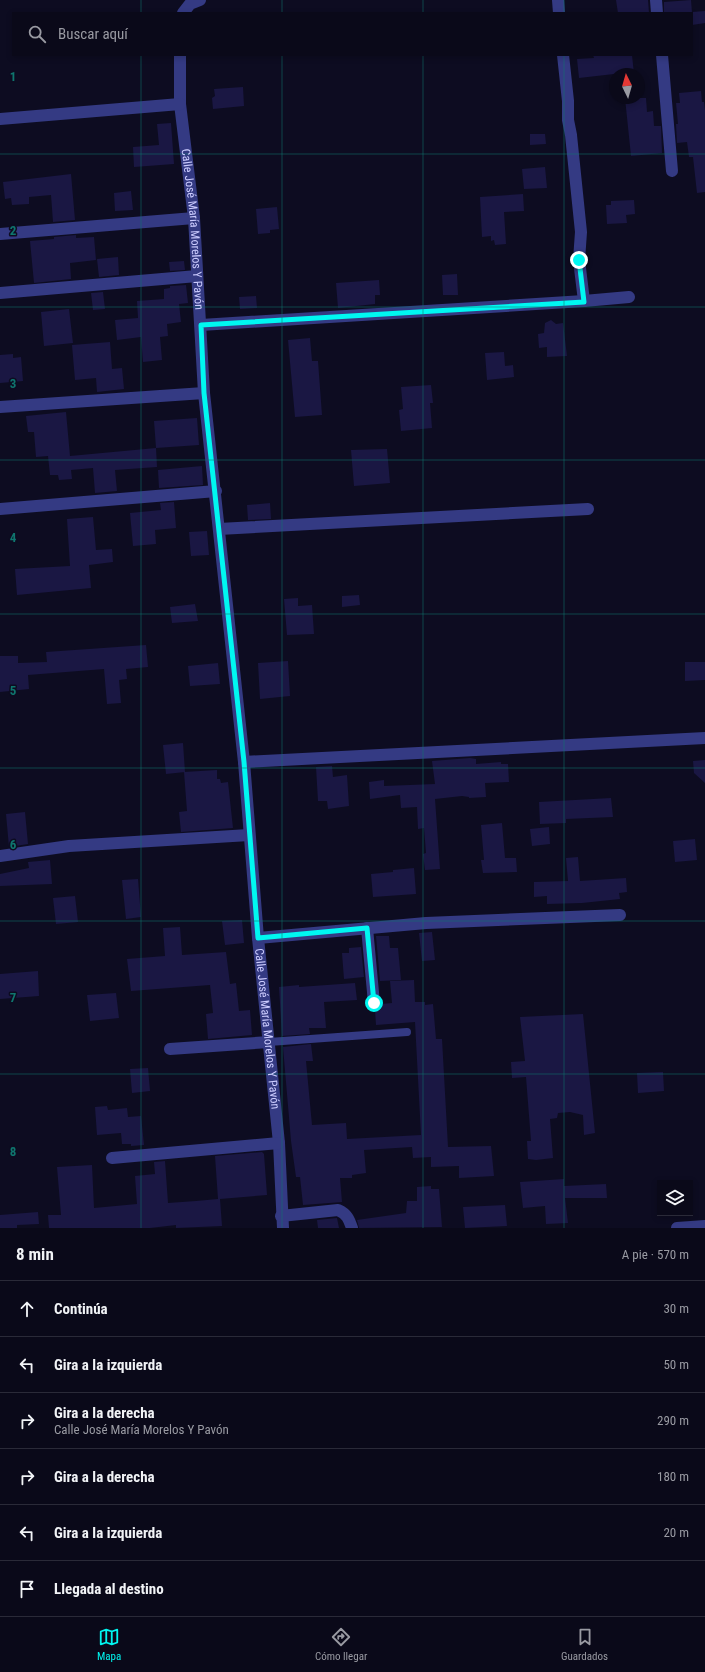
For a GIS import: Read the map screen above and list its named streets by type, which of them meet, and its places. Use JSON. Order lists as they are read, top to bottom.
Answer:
{
  "streets": {
    "street": ["Calle José María Morelos Y Pavón"]
  },
  "north": "top",
  "page": {
    "search": "Buscar aquí",
    "heading": ["8 min", "A pie · 570 m"],
    "list": [
      ["Continúa", "30 m"],
      ["Gira a la izquierda", "50 m"],
      ["Gira a la derecha", "Calle José María Morelos Y Pavón", "290 m"],
      ["Gira a la derecha", "180 m"],
      ["Gira a la izquierda", "20 m"],
      "Llegada al destino"
    ],
    "nav": ["Mapa", "Cómo llegar", "Guardados"]
  },
  "grid": {
    "rows": [
      "1",
      "2",
      "3",
      "4",
      "5",
      "6",
      "7",
      "8"
    ]
  }
}
